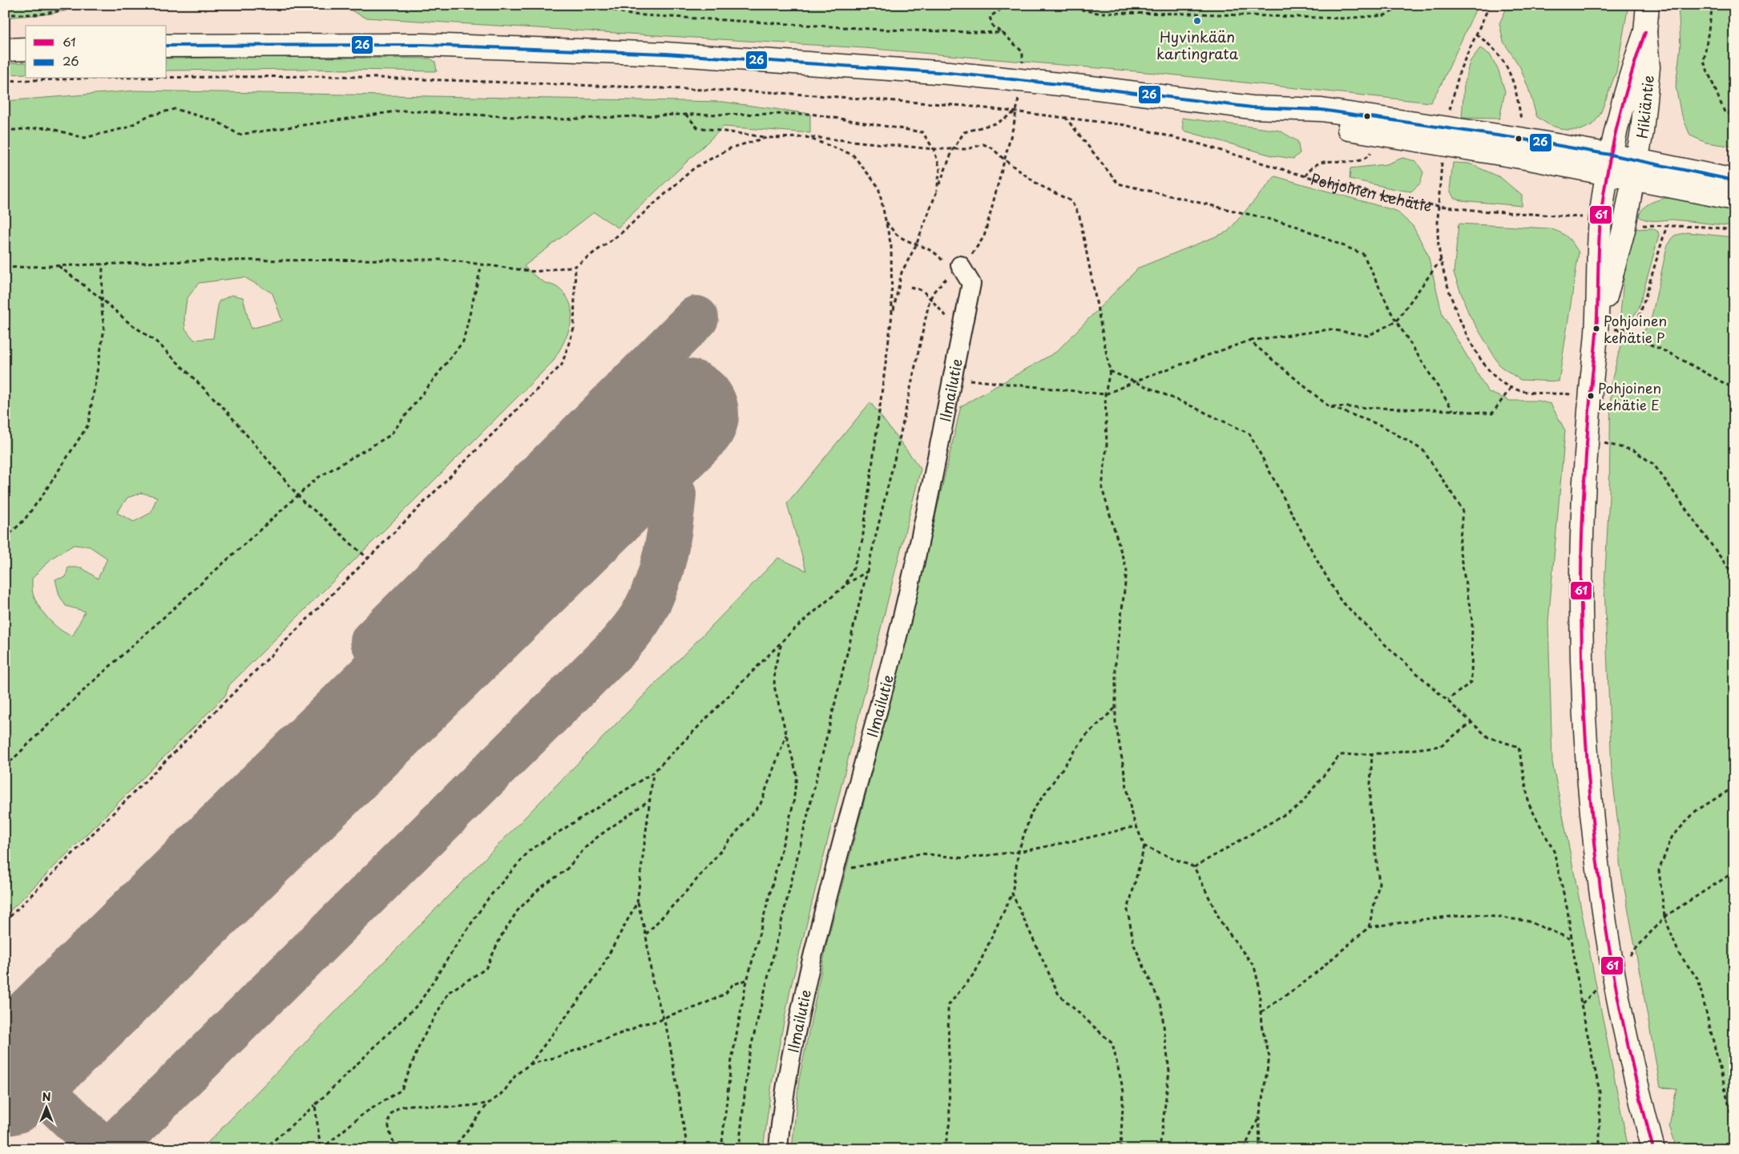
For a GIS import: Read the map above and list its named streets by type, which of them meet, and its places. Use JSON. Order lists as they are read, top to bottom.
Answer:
{
  "streets": {
    "main road": ["Hikiäntie"],
    "street": ["Ilmailutie"],
    "path": ["Pohjoinen kehätie"]
  },
  "crossings": [
    ["Hikiäntie", "Pohjoinen kehätie"]
  ],
  "places": ["Hyvinkään kartingrata", "Pohjoinen kehätie P", "Pohjoinen kehätie E"],
  "lines": ["transit line 61", "transit line 26"],
  "legend": ["61", "26"],
  "north": "top"
}
